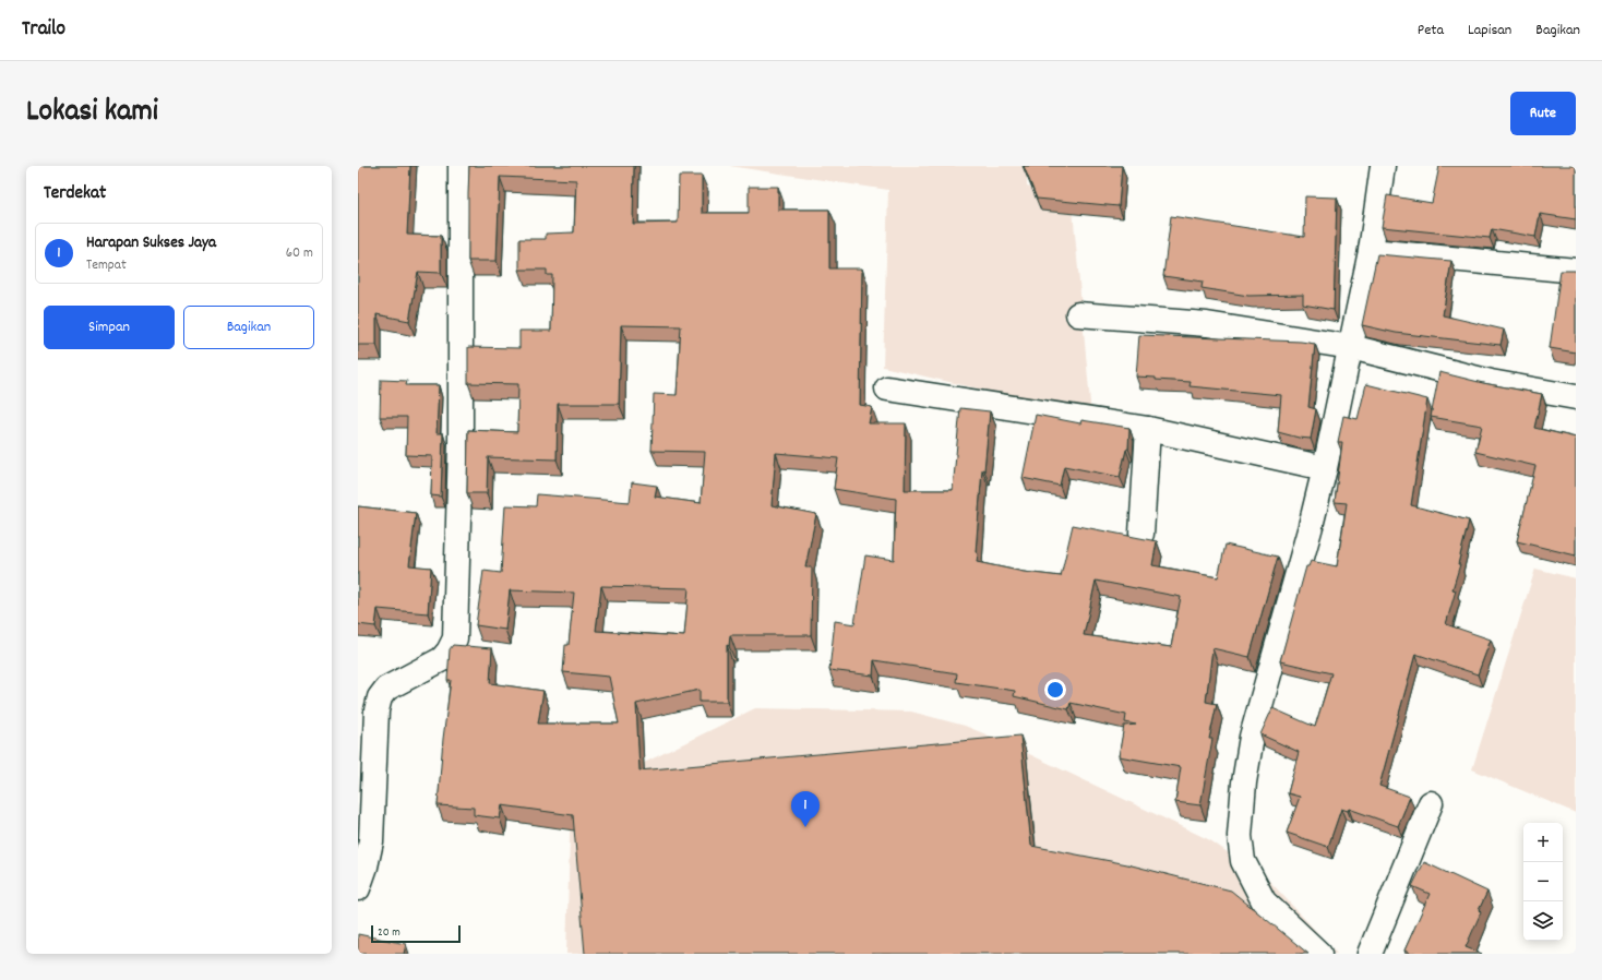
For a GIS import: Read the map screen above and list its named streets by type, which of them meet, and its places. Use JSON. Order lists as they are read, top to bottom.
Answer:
{
  "scale_bar": "20 m",
  "page": {
    "header": "Trailo",
    "nav": ["Peta", "Lapisan", "Bagikan"],
    "title": "Lokasi kami",
    "buttons": [
      "Rute",
      ["Simpan", "Bagikan"]
    ],
    "heading": "Terdekat",
    "list": [
      {
        "mark": "1",
        "name": "Harapan Sukses Jaya",
        "note": "Tempat",
        "value": "60 m"
      }
    ],
    "pins": "1",
    "map_buttons": ["+", "−"],
    "scale": "20 m"
  }
}
